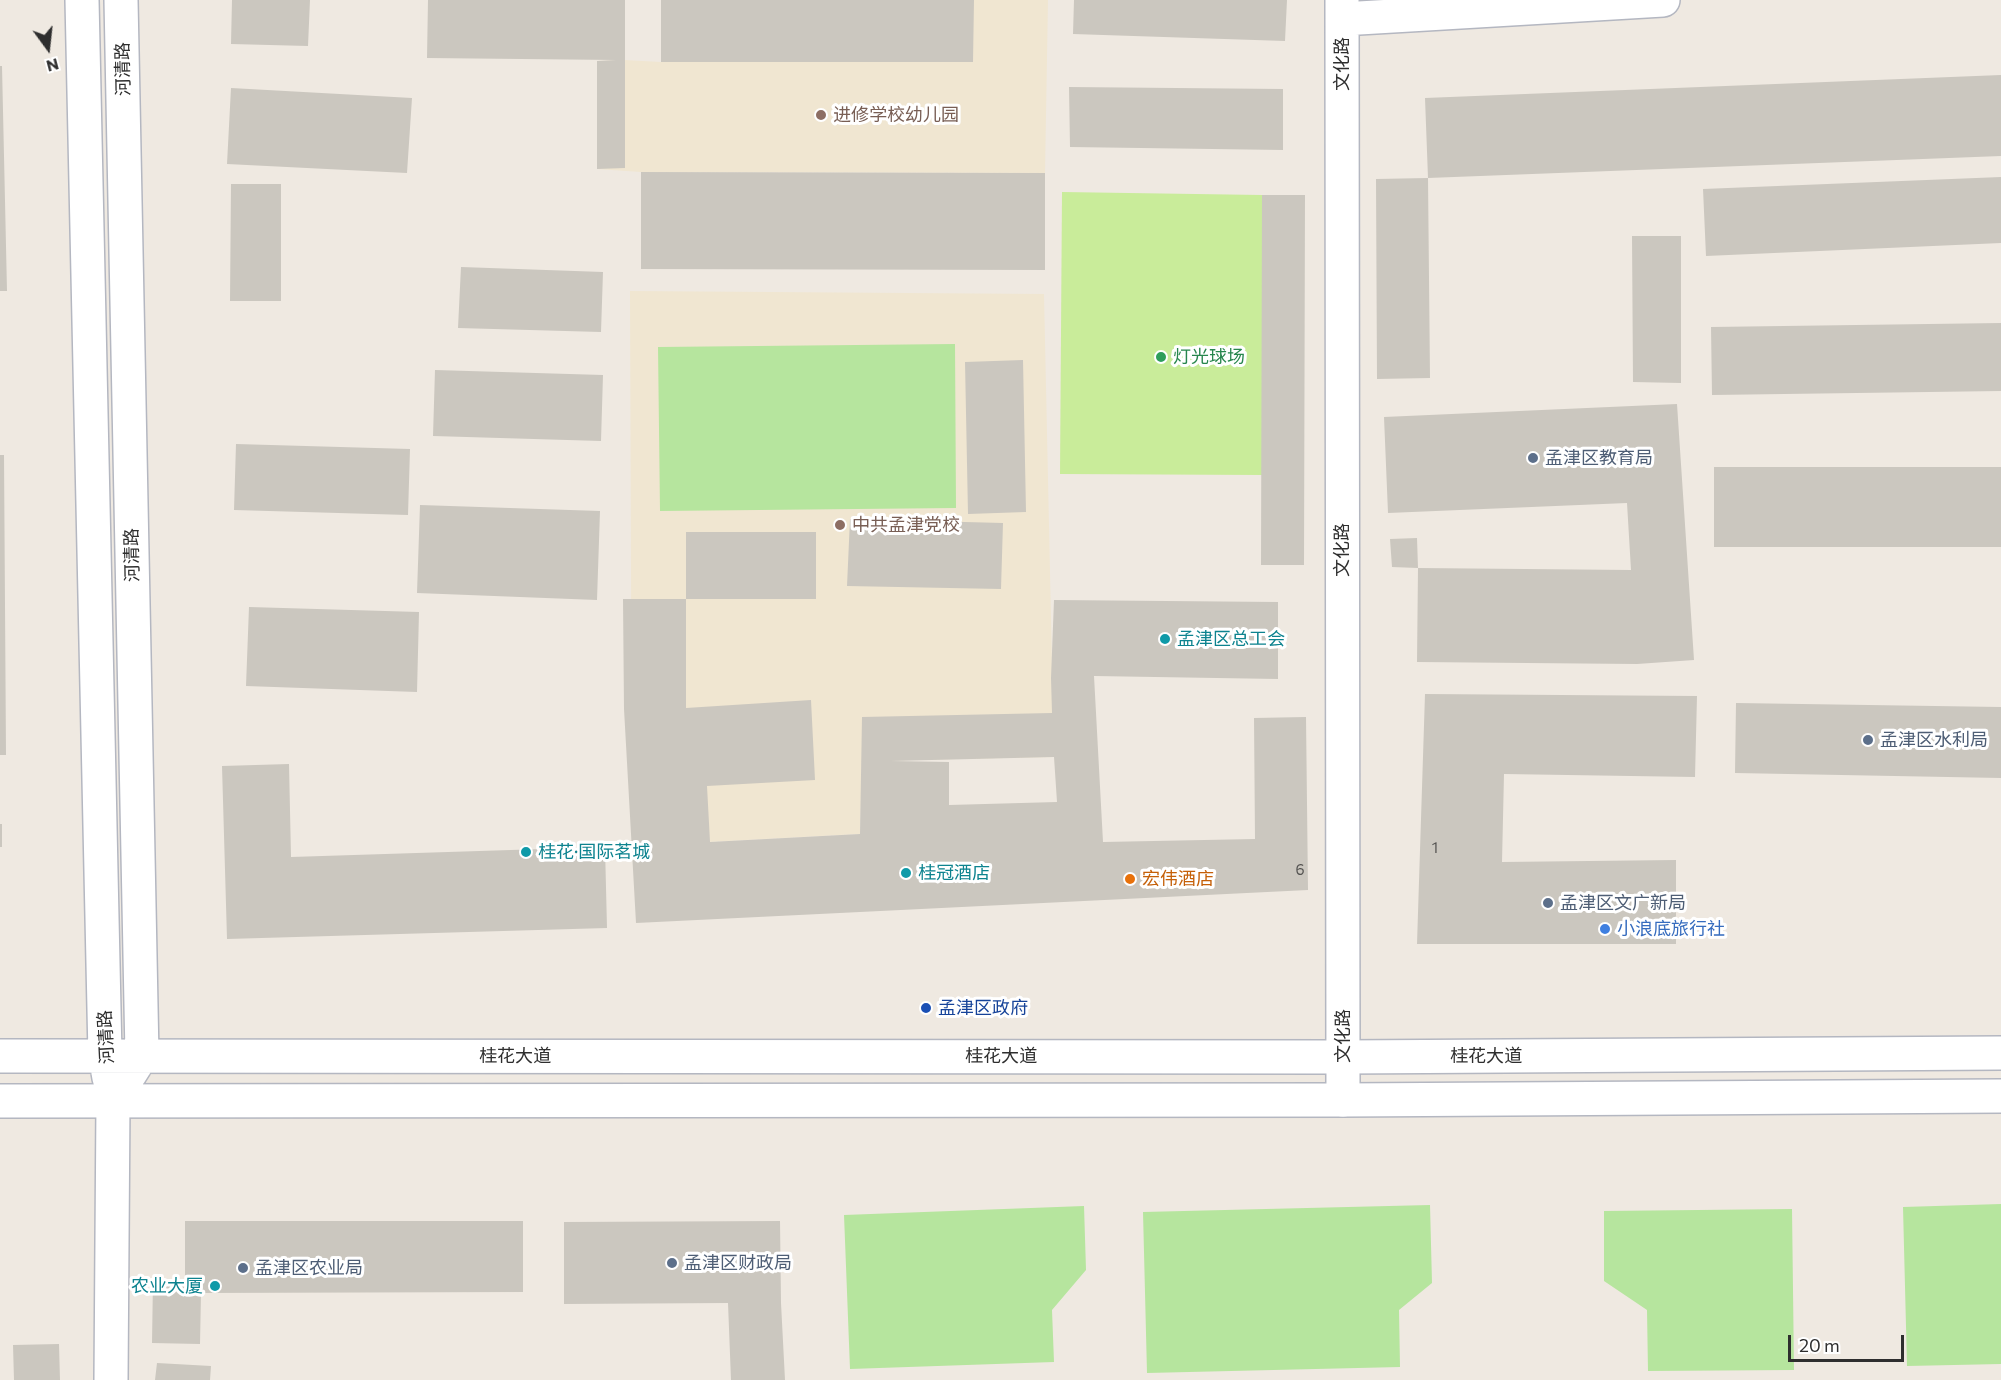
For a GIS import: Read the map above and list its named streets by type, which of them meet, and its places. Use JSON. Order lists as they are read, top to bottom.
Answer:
{
  "streets": {
    "main road": ["文化路", "河清路", "桂花大道"]
  },
  "crossings": [
    ["文化路", "桂花大道"],
    ["河清路", "桂花大道"]
  ],
  "places": [
    "进修学校幼儿园",
    "灯光球场",
    "孟津区教育局",
    "中共孟津党校",
    "孟津区总工会",
    "孟津区水利局",
    "桂花·国际茗城",
    "桂冠酒店",
    "宏伟酒店",
    "孟津区文广新局",
    "小浪底旅行社",
    "孟津区政府",
    "孟津区财政局",
    "孟津区农业局",
    "农业大厦"
  ],
  "house_numbers": ["1", "6"],
  "scale_bar": "20 m",
  "north": "bottom"
}
